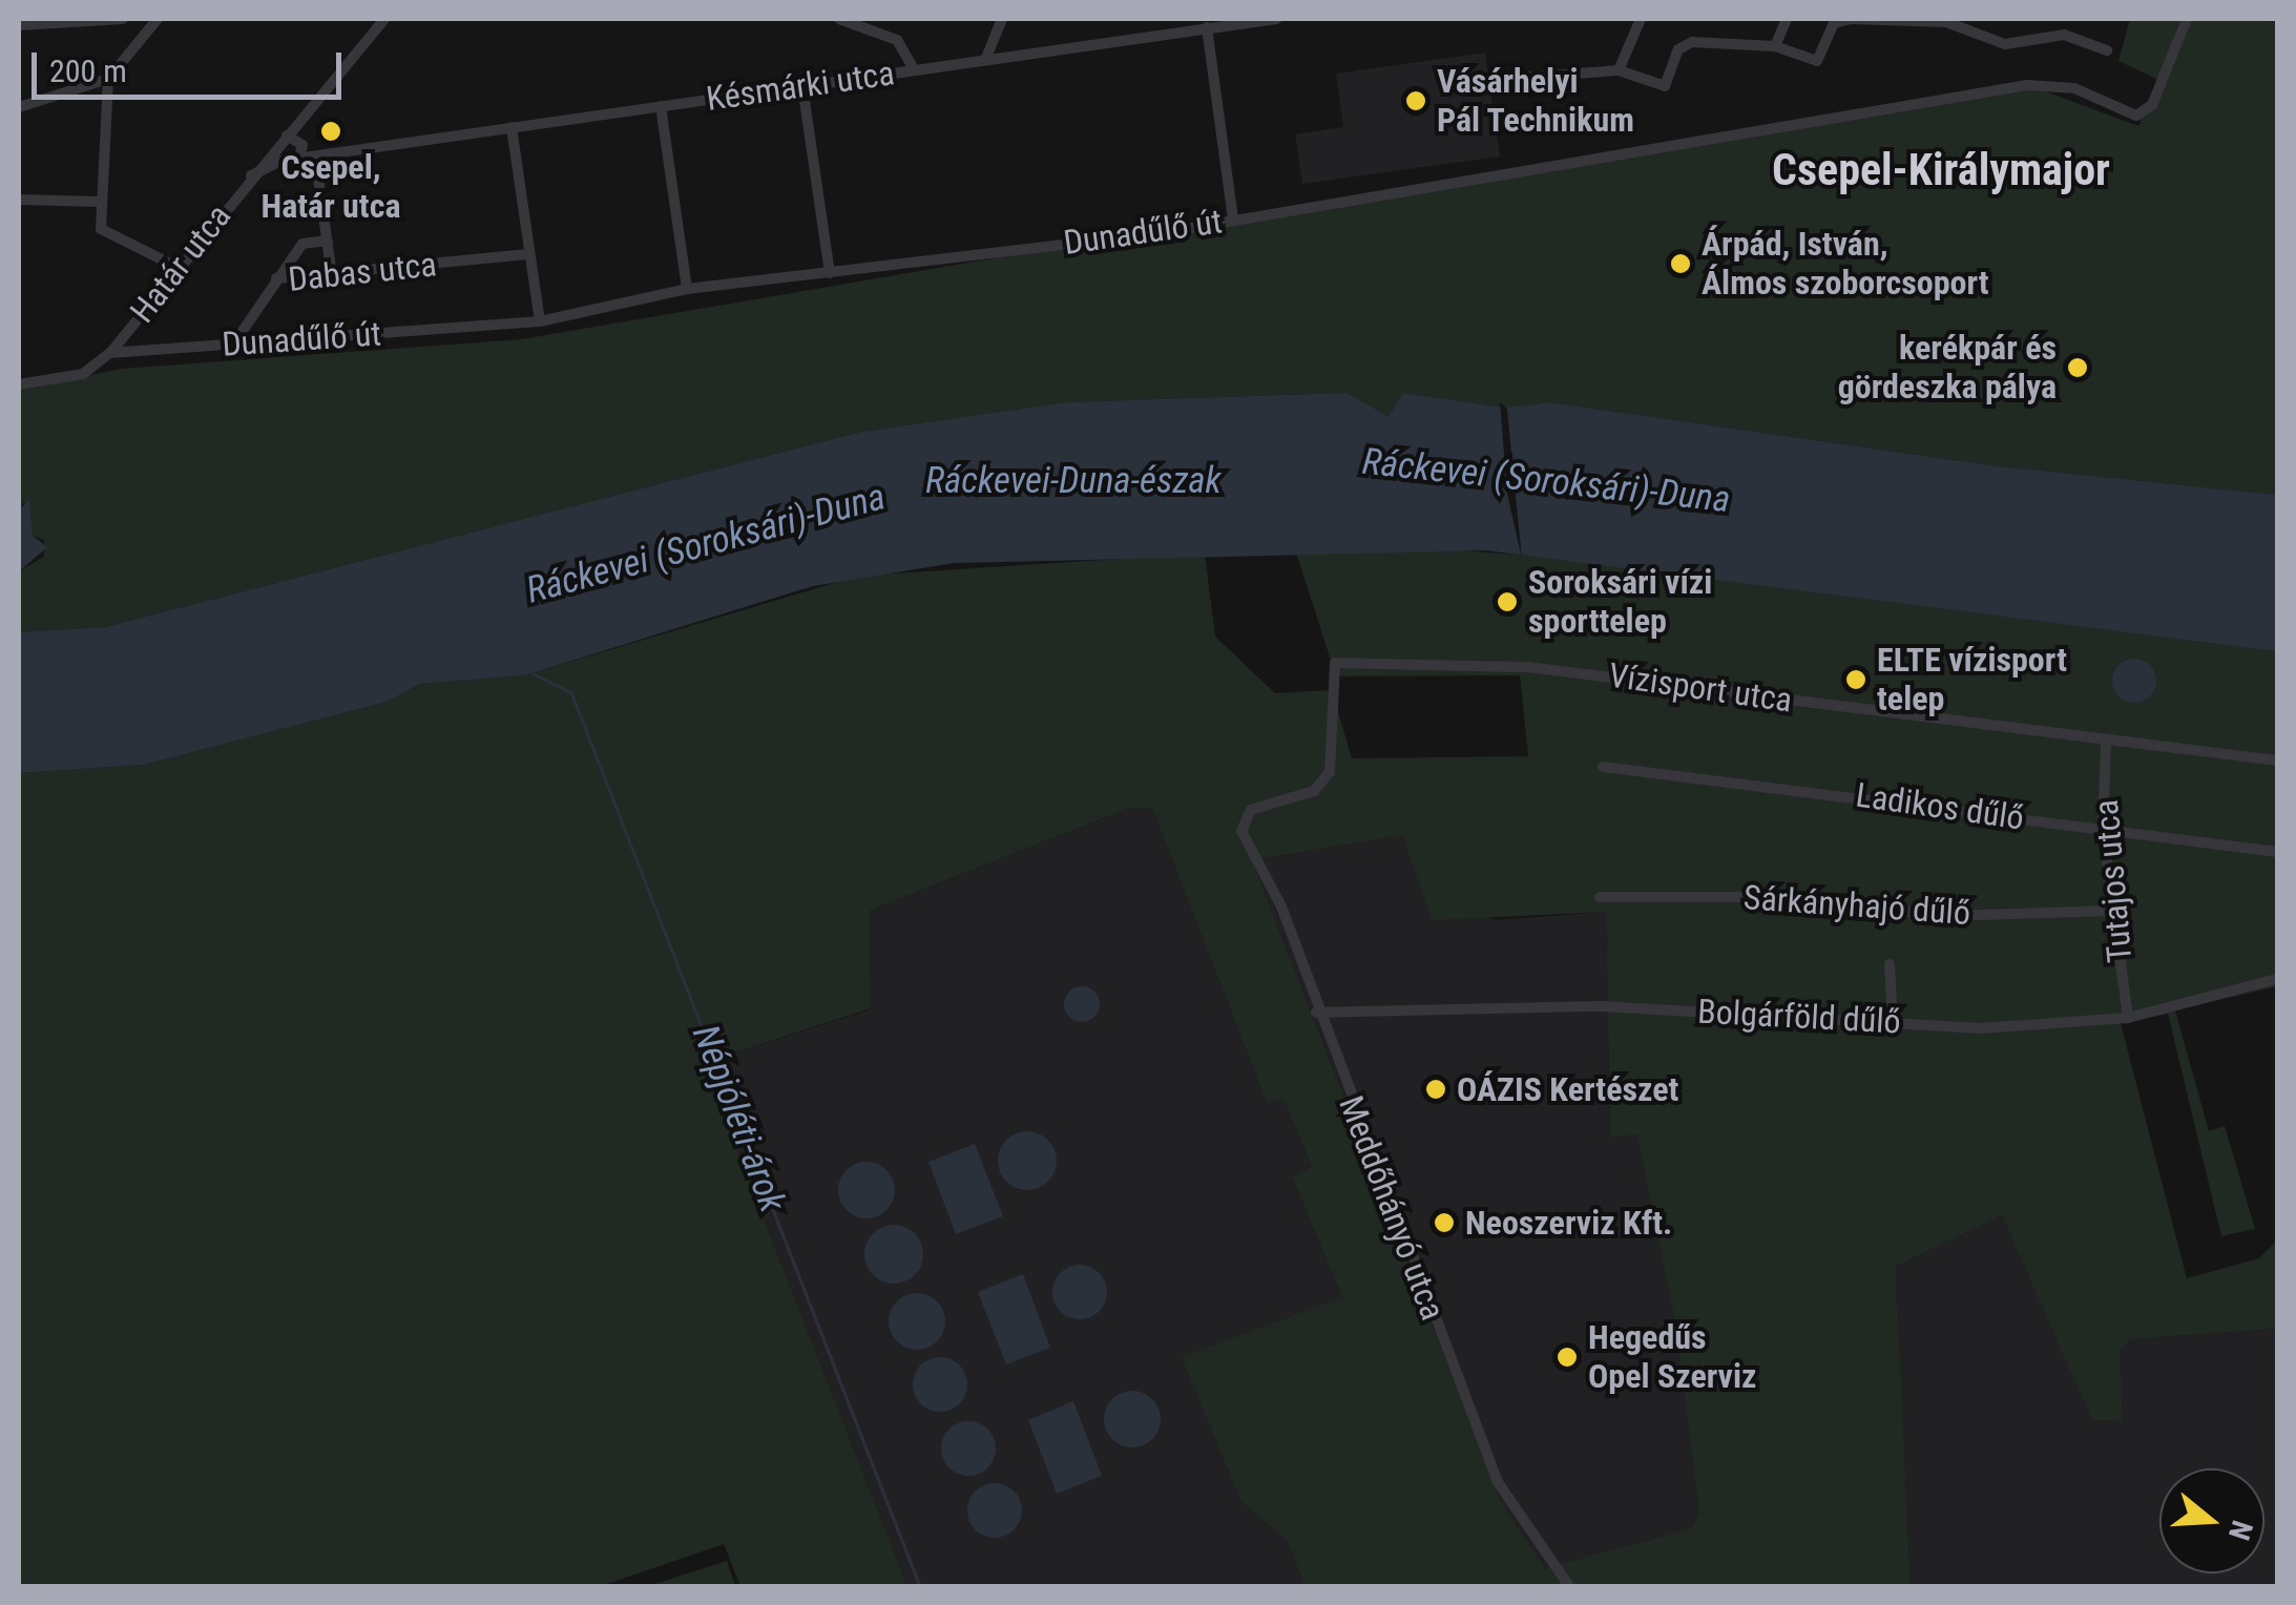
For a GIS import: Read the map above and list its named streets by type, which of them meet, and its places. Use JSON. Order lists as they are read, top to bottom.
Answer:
{
  "streets": {
    "street": [
      "Késmárki utca",
      "Dunadűlő út",
      "Határ utca",
      "Dabas utca",
      "Vízisport utca",
      "Ladikos dűlő",
      "Tutajos utca",
      "Sárkányhajó dűlő",
      "Bolgárföld dűlő",
      "Meddőhányó utca"
    ]
  },
  "crossings": [
    ["Késmárki utca", "Határ utca"],
    ["Dunadűlő út", "Határ utca"],
    ["Dunadűlő út", "Dabas utca"],
    ["Vízisport utca", "Tutajos utca"],
    ["Vízisport utca", "Meddőhányó utca"],
    ["Ladikos dűlő", "Tutajos utca"],
    ["Tutajos utca", "Sárkányhajó dűlő"],
    ["Tutajos utca", "Bolgárföld dűlő"],
    ["Bolgárföld dűlő", "Meddőhányó utca"]
  ],
  "districts": ["Csepel-Királymajor"],
  "water": ["Ráckevei-Duna-észak", "Ráckevei (Soroksári)-Duna", "Népjóléti-árok"],
  "places": [
    "Vásárhelyi Pál Technikum",
    "Csepel, Határ utca",
    "Árpád, István, Álmos szoborcsoport",
    "kerékpár és gördeszka pálya",
    "Soroksári vízi sporttelep",
    "ELTE vízisport telep",
    "OÁZIS Kertészet",
    "Neoszerviz Kft.",
    "Hegedűs Opel Szerviz"
  ],
  "scale_bar": "200 m",
  "north": "right"
}
